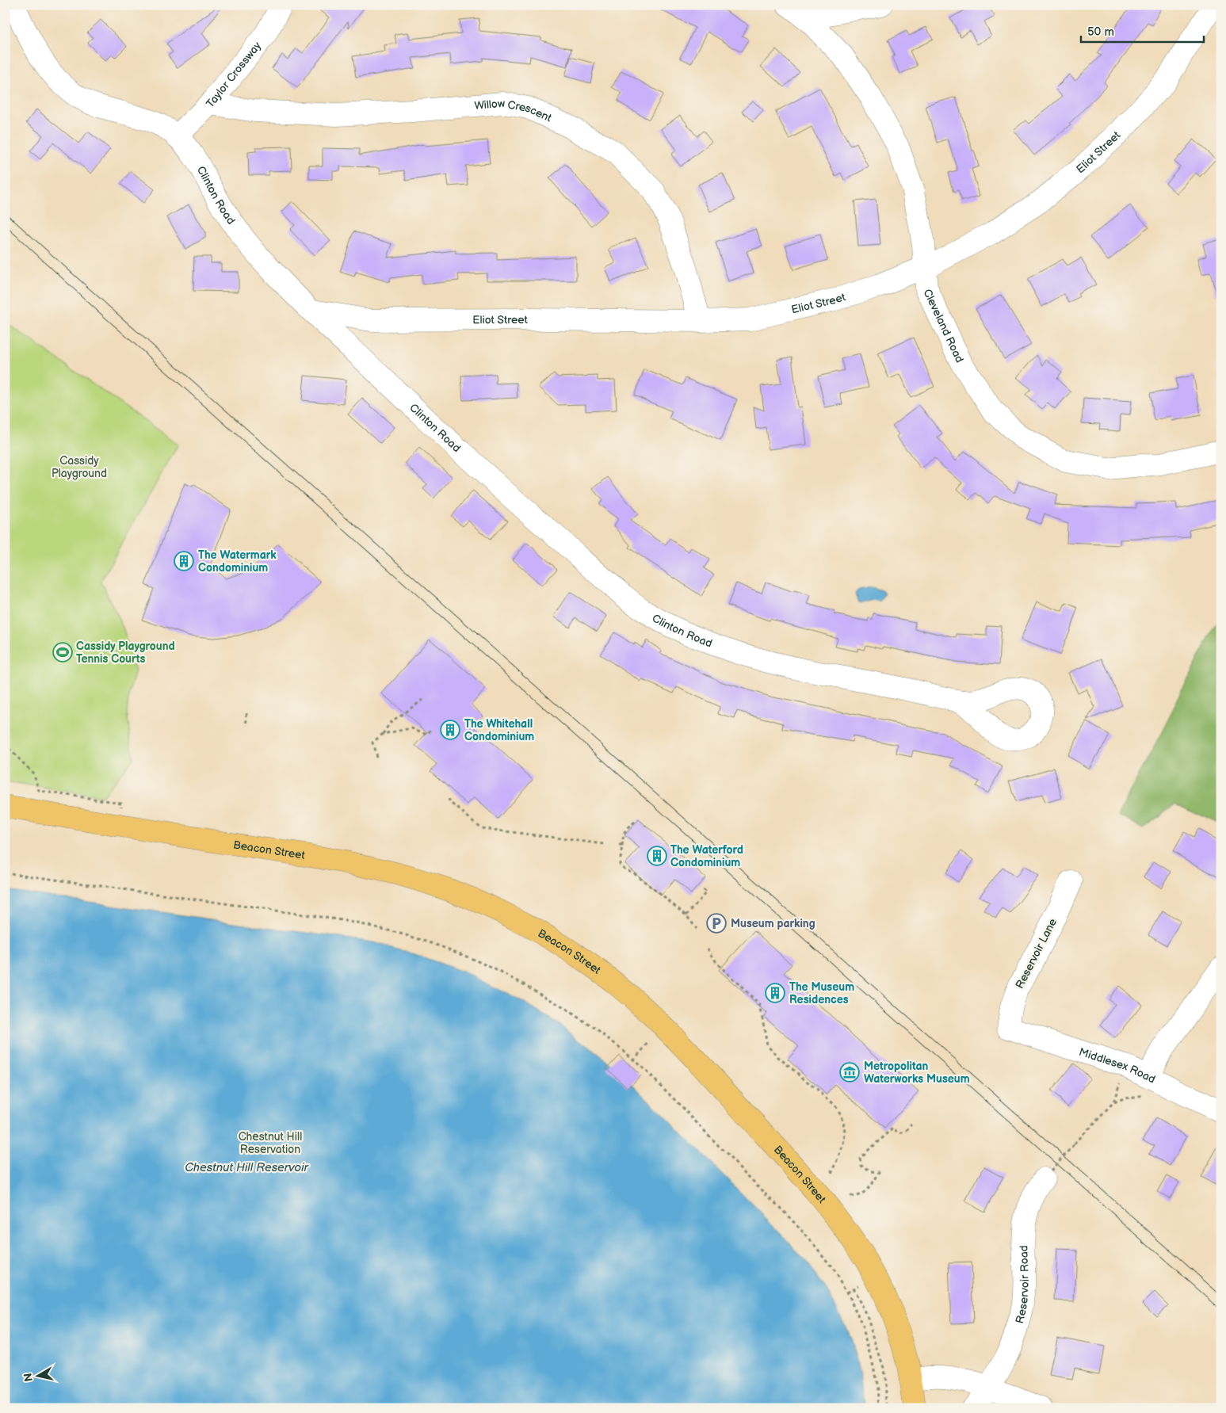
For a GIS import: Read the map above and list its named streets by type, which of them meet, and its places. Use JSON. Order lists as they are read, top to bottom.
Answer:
{
  "streets": {
    "main road": ["Beacon Street"],
    "street": [
      "Taylor Crossway",
      "Willow Crescent",
      "Eliot Street",
      "Clinton Road",
      "Cleveland Road",
      "Reservoir Lane",
      "Middlesex Road",
      "Reservoir Road"
    ]
  },
  "crossings": [
    ["Taylor Crossway", "Willow Crescent"],
    ["Taylor Crossway", "Clinton Road"],
    ["Willow Crescent", "Eliot Street"],
    ["Eliot Street", "Clinton Road"],
    ["Eliot Street", "Cleveland Road"],
    ["Reservoir Lane", "Middlesex Road"]
  ],
  "water": ["Chestnut Hill Reservoir"],
  "parks": ["Cassidy Playground", "Chestnut Hill Reservation"],
  "places": {
    "building": [
      "The Watermark Condominium",
      "The Whitehall Condominium",
      "The Waterford Condominium",
      "The Museum Residences"
    ],
    "sports": ["Cassidy Playground Tennis Courts"],
    "parking": ["Museum parking"],
    "museum": ["Metropolitan Waterworks Museum"]
  },
  "scale_bar": "50 m",
  "north": "left"
}
